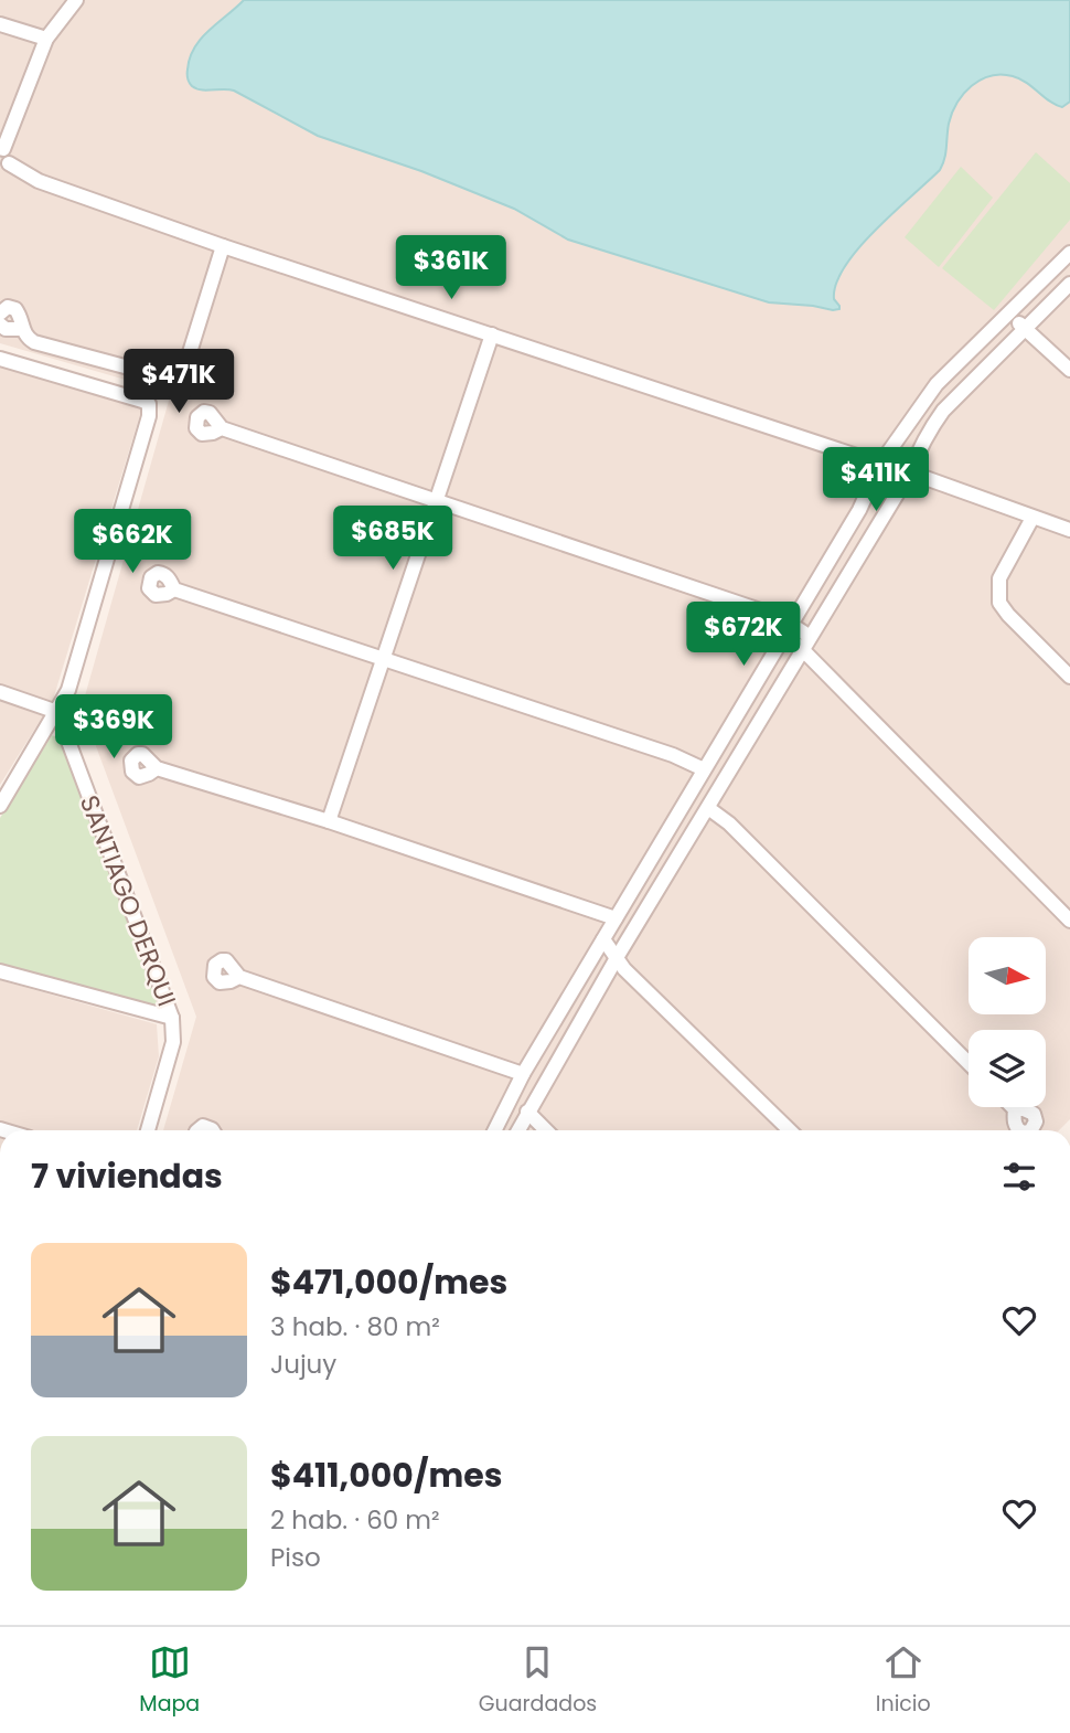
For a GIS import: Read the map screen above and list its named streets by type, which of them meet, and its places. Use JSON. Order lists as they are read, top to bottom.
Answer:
{
  "streets": {
    "street": ["SANTIAGO DERQUI"]
  },
  "north": "right",
  "page": {
    "price": [
      "$361K",
      "$471K",
      "$411K",
      "$685K",
      "$662K",
      "$672K",
      "$369K"
    ],
    "heading": "7 viviendas",
    "list": [
      {
        "name": "$471,000/mes",
        "note": "3 hab. · 80 m² · Jujuy"
      },
      {
        "name": "$411,000/mes",
        "note": "2 hab. · 60 m² · Piso"
      }
    ],
    "tabs": ["Mapa", "Guardados", "Inicio"]
  }
}
